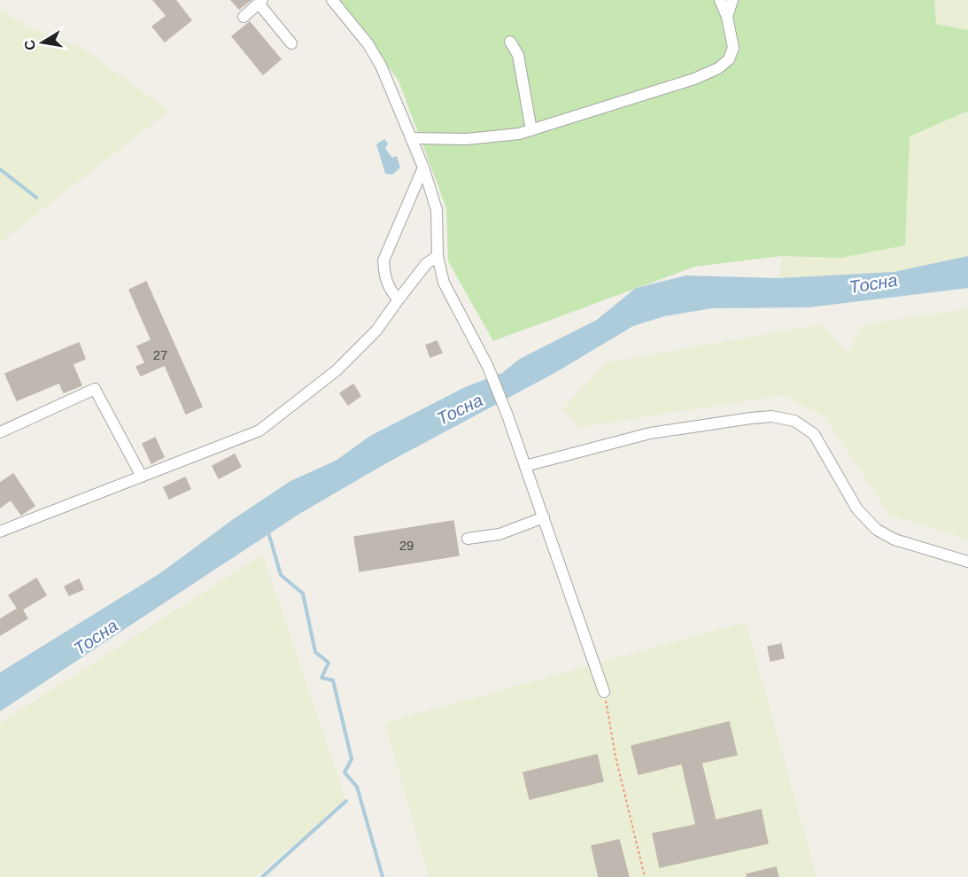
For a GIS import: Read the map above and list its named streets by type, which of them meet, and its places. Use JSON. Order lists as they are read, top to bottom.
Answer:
{
  "water": ["Тосна"],
  "house_numbers": ["27", "29"],
  "north": "left"
}
